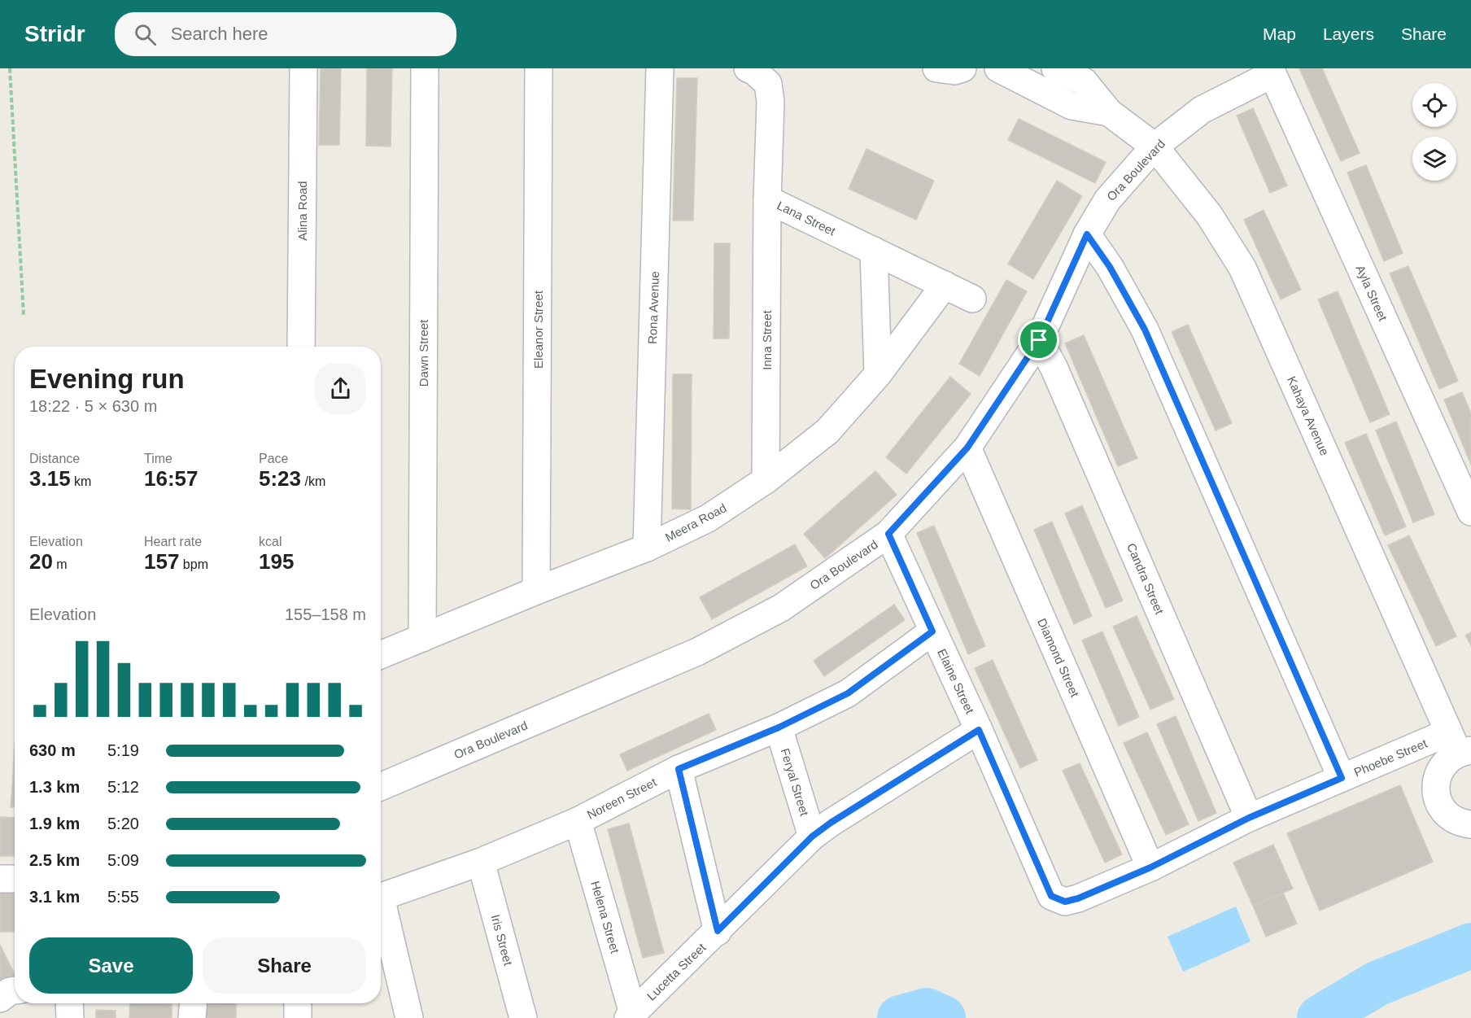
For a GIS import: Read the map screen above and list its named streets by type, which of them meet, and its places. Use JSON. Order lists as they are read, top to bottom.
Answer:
{
  "streets": {
    "street": [
      "Ora Boulevard",
      "Alina Road",
      "Lana Street",
      "Ayla Street",
      "Rona Avenue",
      "Eleanor Street",
      "Inna Street",
      "Dawn Street",
      "Kahaya Avenue",
      "Meera Road",
      "Candra Street",
      "Diamond Street",
      "Elaine Street",
      "Phoebe Street",
      "Feryal Street",
      "Noreen Street",
      "Helena Street",
      "Iris Street",
      "Lucetta Street"
    ]
  },
  "crossings": [
    ["Ora Boulevard", "Ayla Street"],
    ["Ora Boulevard", "Kahaya Avenue"],
    ["Ora Boulevard", "Candra Street"],
    ["Ora Boulevard", "Diamond Street"],
    ["Ora Boulevard", "Elaine Street"],
    ["Lana Street", "Inna Street"],
    ["Lana Street", "Meera Road"],
    ["Rona Avenue", "Meera Road"],
    ["Eleanor Street", "Meera Road"],
    ["Inna Street", "Meera Road"],
    ["Dawn Street", "Meera Road"],
    ["Kahaya Avenue", "Phoebe Street"],
    ["Candra Street", "Phoebe Street"],
    ["Diamond Street", "Phoebe Street"],
    ["Elaine Street", "Phoebe Street"],
    ["Elaine Street", "Noreen Street"],
    ["Elaine Street", "Lucetta Street"],
    ["Feryal Street", "Noreen Street"],
    ["Feryal Street", "Lucetta Street"],
    ["Noreen Street", "Helena Street"],
    ["Noreen Street", "Iris Street"],
    ["Helena Street", "Lucetta Street"]
  ],
  "page": {
    "header": "Stridr",
    "search": "Search here",
    "nav": ["Map", "Layers", "Share"],
    "heading": ["Evening run", "18:22 · 5 × 630 m"],
    "stats": [
      ["Distance", "3.15 km"],
      ["Time", "16:57"],
      ["Pace", "5:23 /km"],
      ["Elevation", "20 m"],
      ["Heart rate", "157 bpm"],
      ["kcal", "195"]
    ],
    "chart": ["Elevation", "155–158 m"],
    "list": [
      {
        "name": "630 m",
        "note": "5:19"
      },
      {
        "name": "1.3 km",
        "note": "5:12"
      },
      {
        "name": "1.9 km",
        "note": "5:20"
      },
      {
        "name": "2.5 km",
        "note": "5:09"
      },
      {
        "name": "3.1 km",
        "note": "5:55"
      }
    ],
    "buttons": ["Save", "Share"]
  }
}
